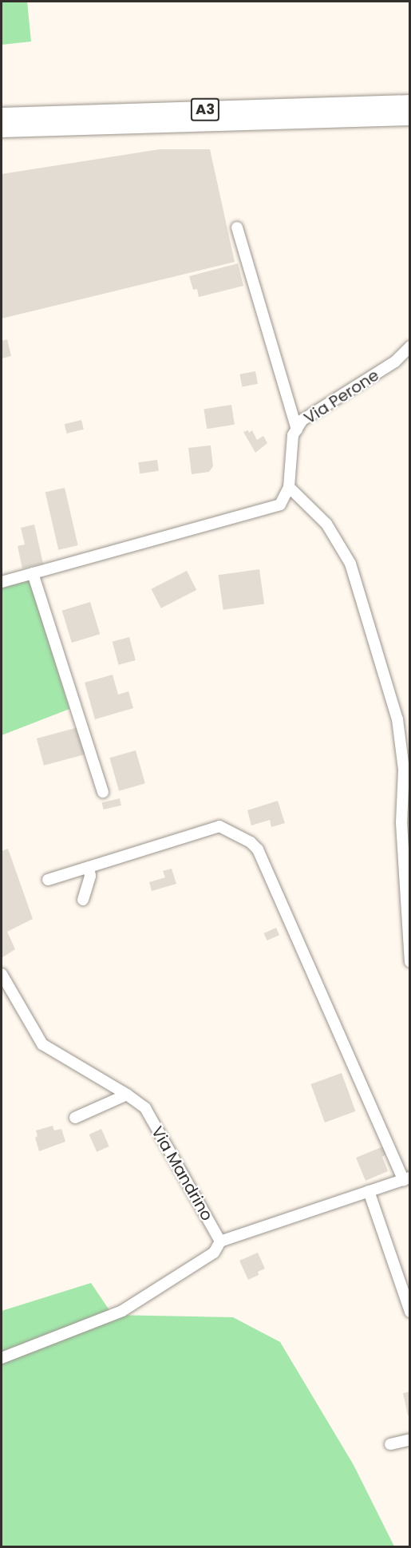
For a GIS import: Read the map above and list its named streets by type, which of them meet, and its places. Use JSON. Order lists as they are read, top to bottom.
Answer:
{
  "streets": {
    "highway": ["A3"],
    "street": ["Via Perone", "Via Mandrino"]
  }
}
